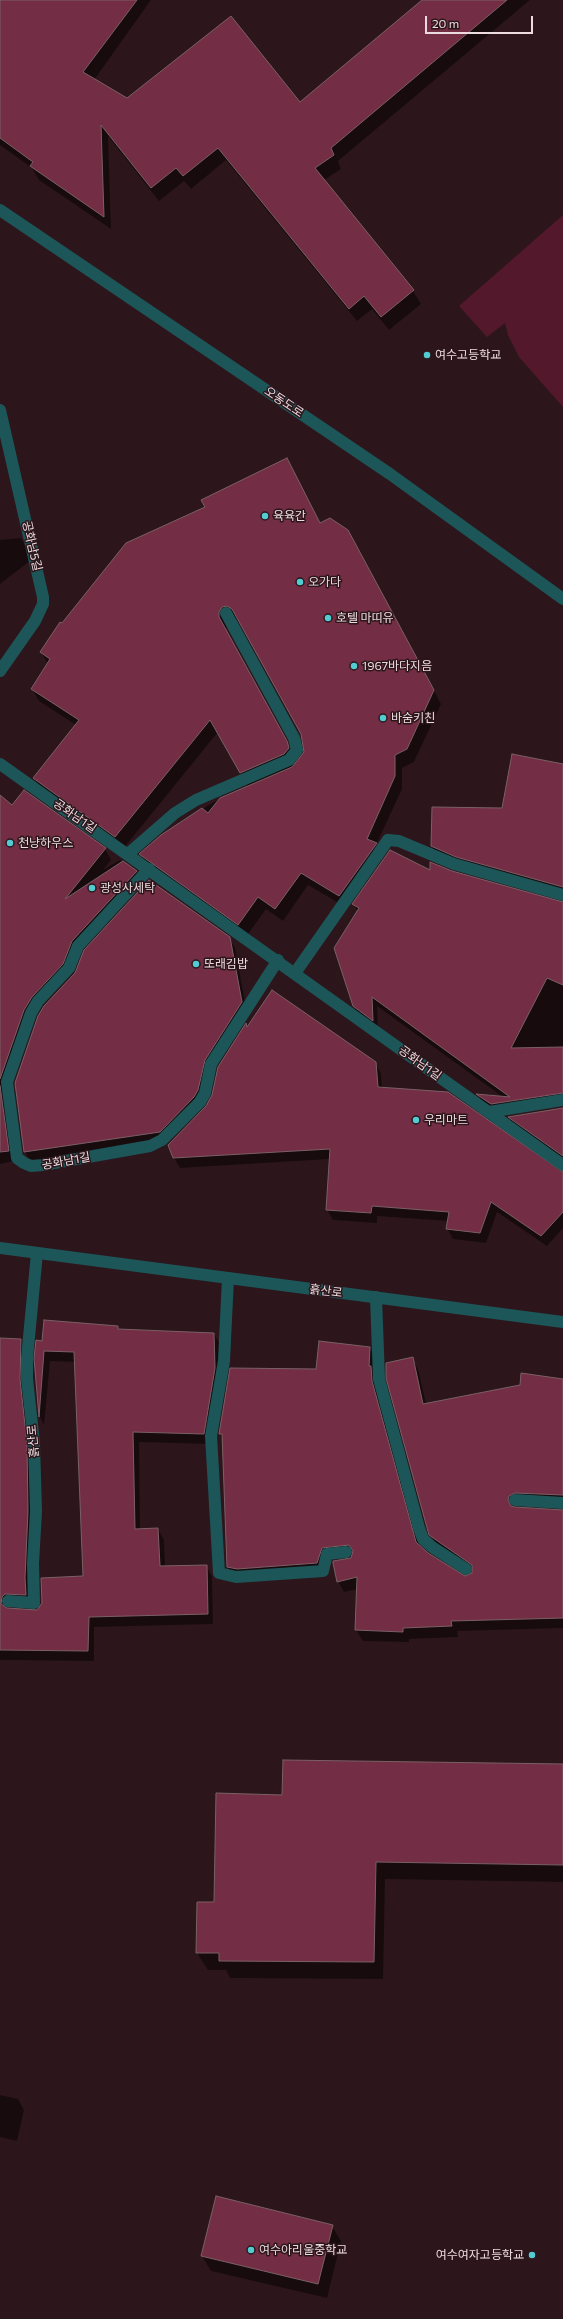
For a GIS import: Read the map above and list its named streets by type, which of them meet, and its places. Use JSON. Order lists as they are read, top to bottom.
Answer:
{
  "streets": {
    "street": [
      "오동도로",
      "공화남5길",
      "공화남1길",
      "흙산로"
    ]
  },
  "places": [
    "여수고등학교",
    "육육간",
    "오가다",
    "호텔 마띠유",
    "1967바다지음",
    "바숨키친",
    "천냥하우스",
    "광성사세탁",
    "또래김밥",
    "우리마트",
    "여수아리울중학교",
    "여수여자고등학교"
  ],
  "scale_bar": "20 m"
}
